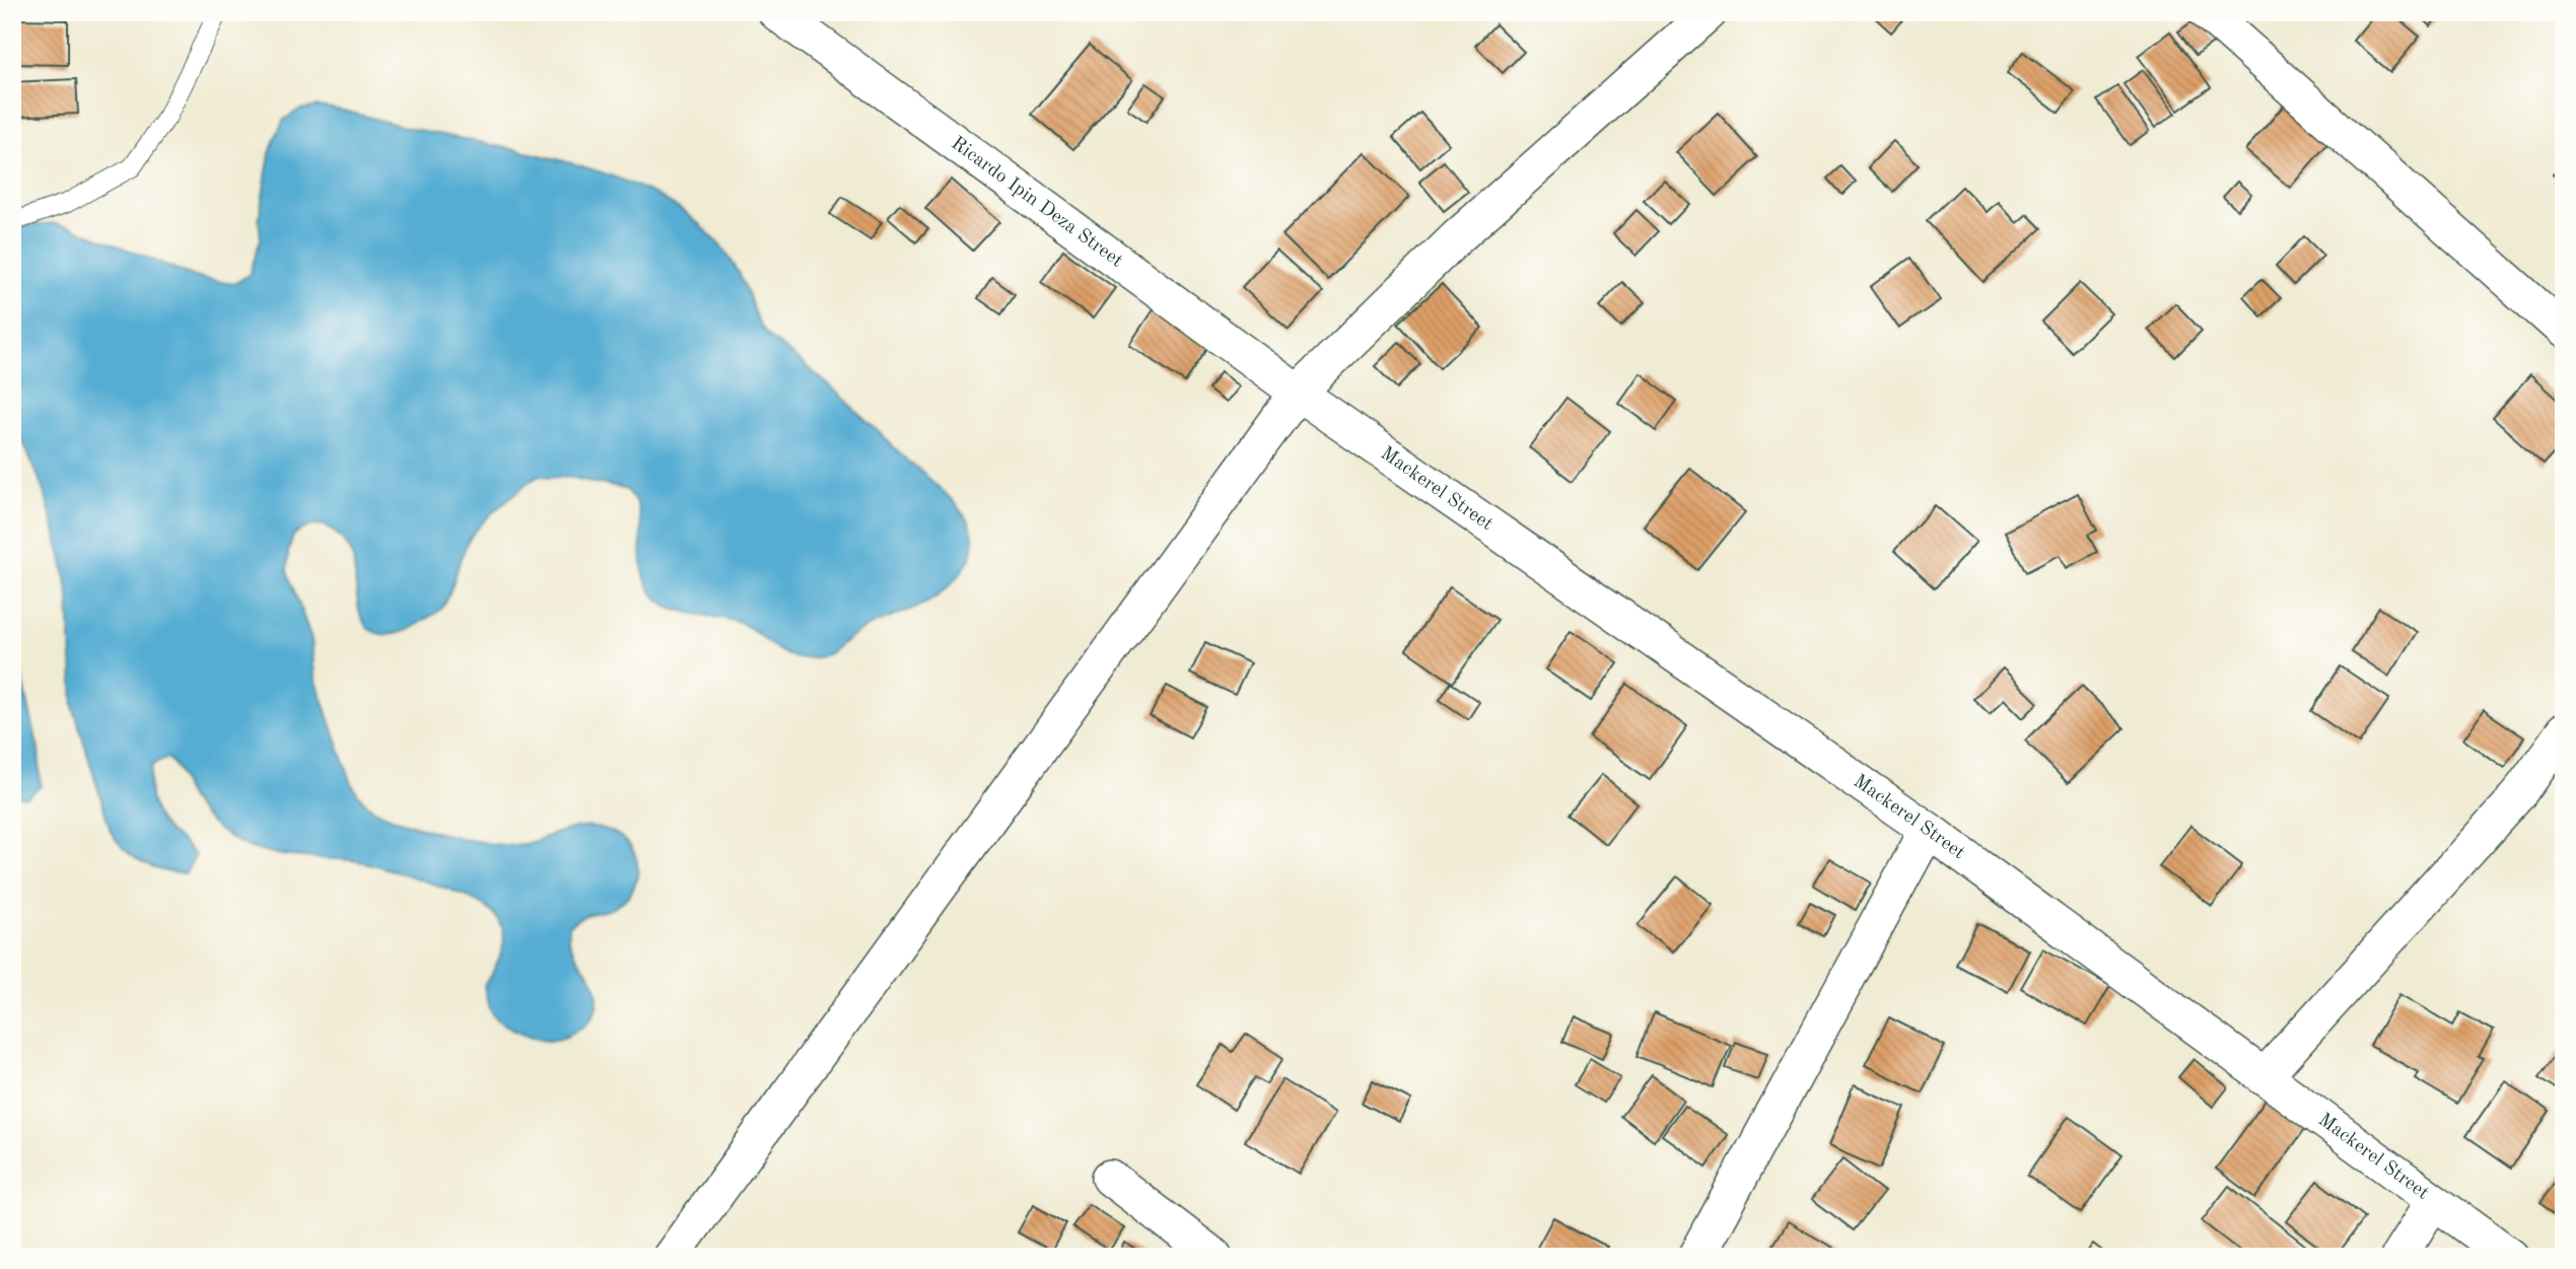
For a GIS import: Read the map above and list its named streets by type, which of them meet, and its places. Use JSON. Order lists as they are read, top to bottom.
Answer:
{
  "streets": {
    "street": ["Ricardo Ipin Deza Street", "Mackerel Street"]
  },
  "crossings": [
    ["Ricardo Ipin Deza Street", "Mackerel Street"]
  ]
}
